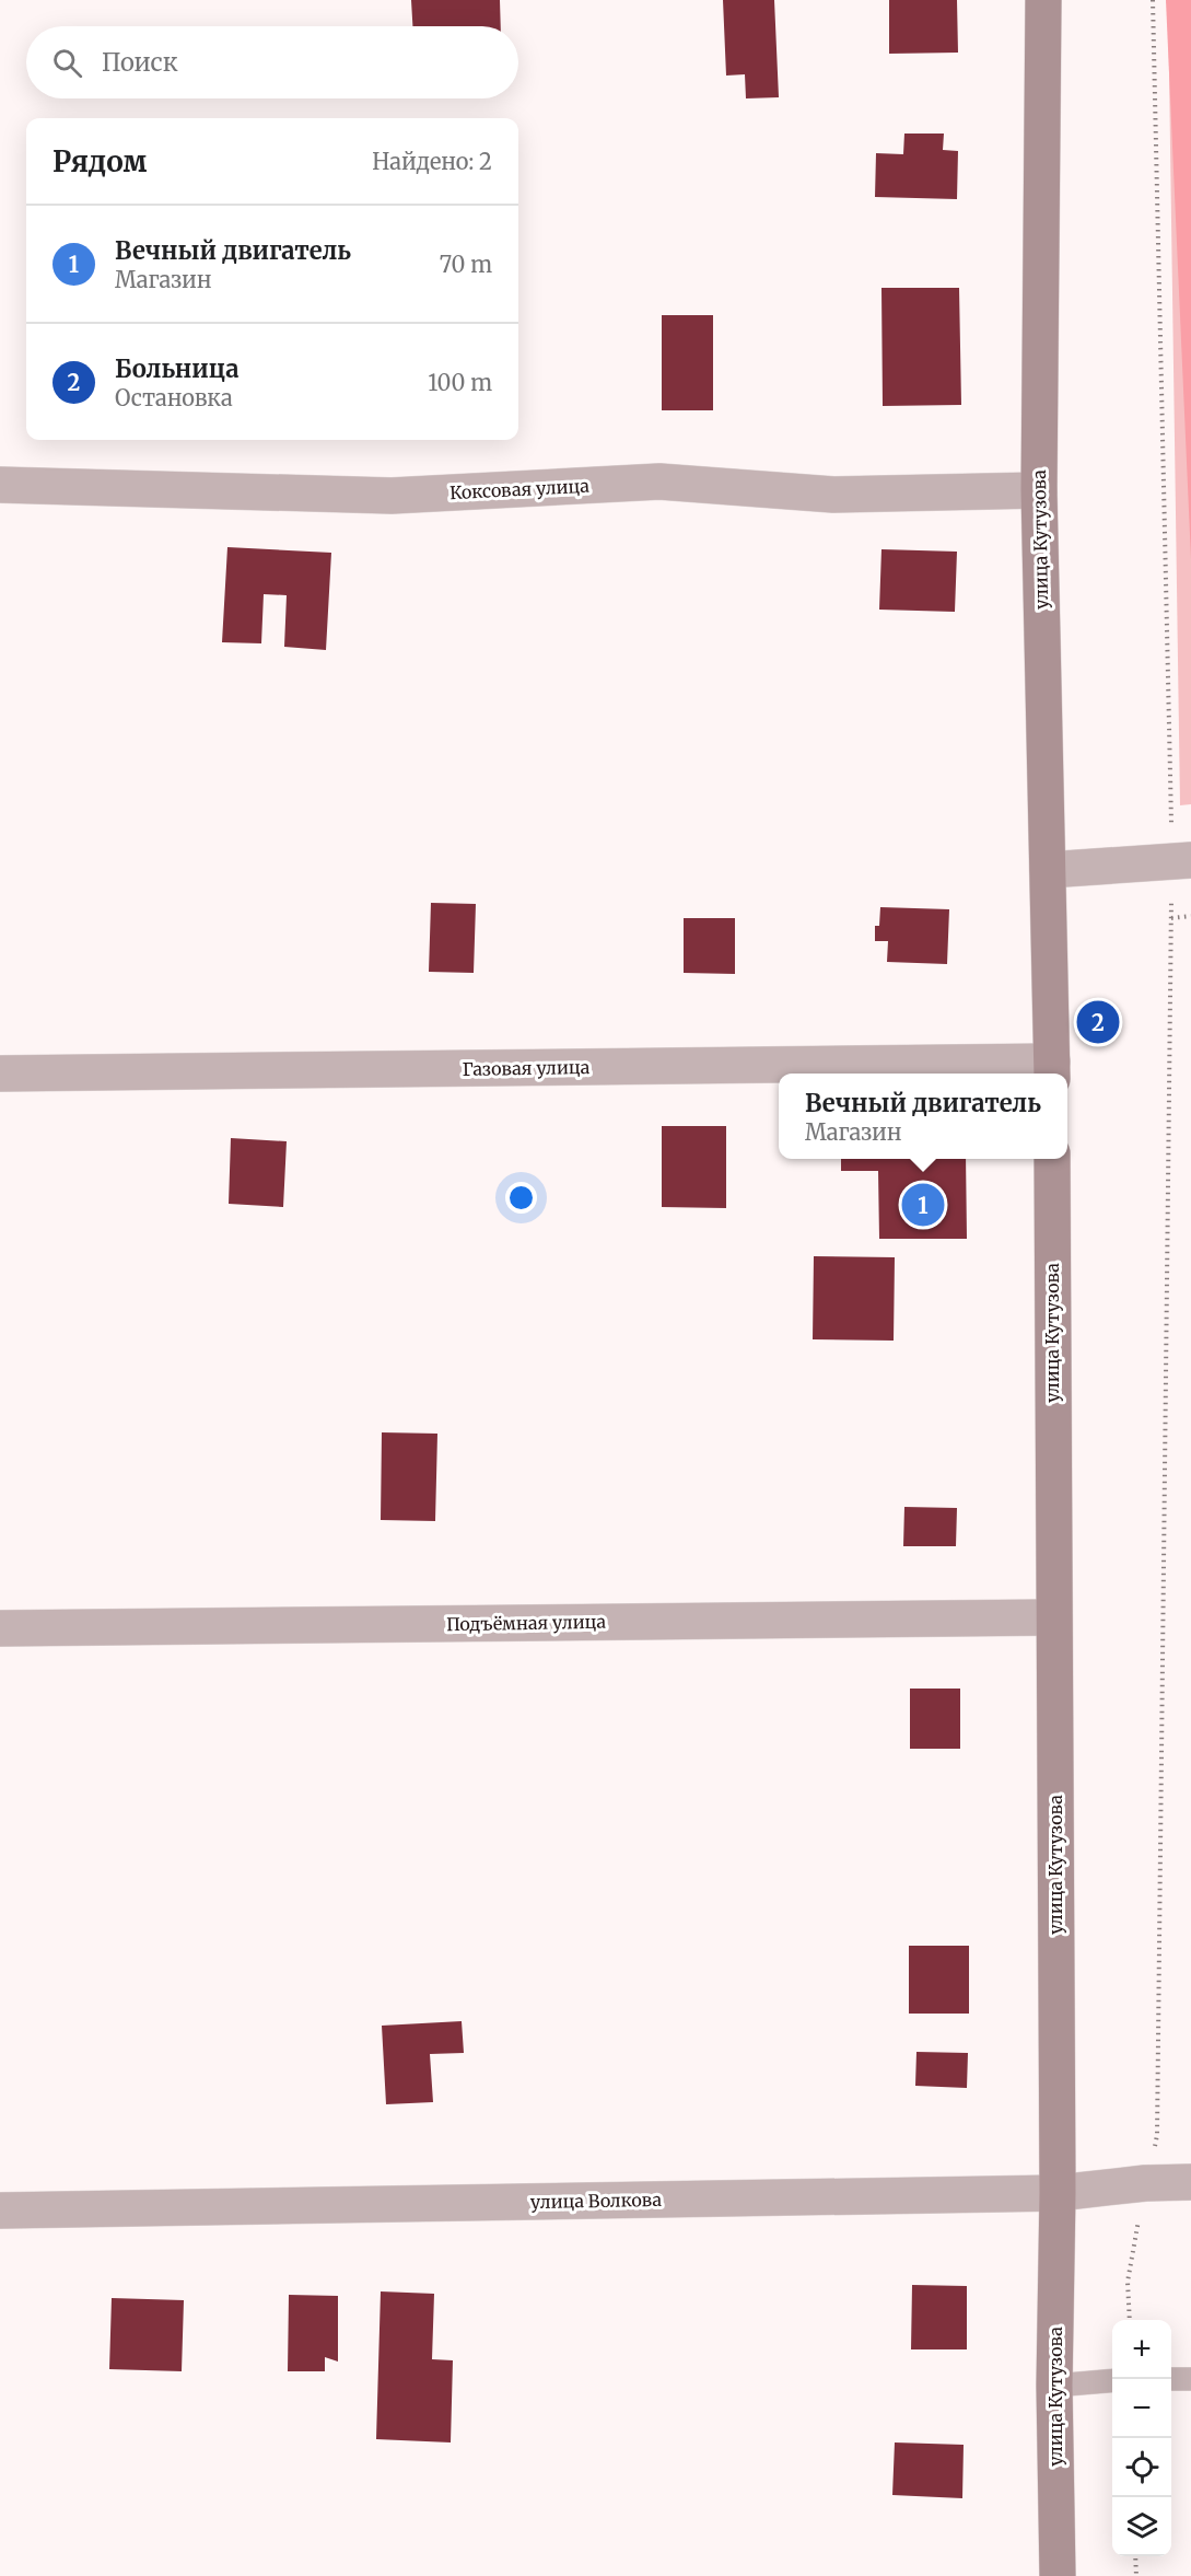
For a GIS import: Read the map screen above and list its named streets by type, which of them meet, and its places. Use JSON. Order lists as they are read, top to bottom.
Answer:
{
  "streets": {
    "main road": ["улица Кутузова"],
    "street": [
      "Коксовая улица",
      "Газовая улица",
      "Подъёмная улица",
      "улица Волкова"
    ]
  },
  "crossings": [
    ["Коксовая улица", "улица Кутузова"],
    ["улица Кутузова", "Газовая улица"],
    ["улица Кутузова", "Подъёмная улица"],
    ["улица Кутузова", "улица Волкова"]
  ],
  "page": {
    "search": "Поиск",
    "heading": ["Рядом", "Найдено: 2"],
    "list": [
      {
        "mark": "1",
        "name": "Вечный двигатель",
        "note": "Магазин",
        "value": "70 m"
      },
      {
        "mark": "2",
        "name": "Больница",
        "note": "Остановка",
        "value": "100 m"
      }
    ],
    "pins": ["2", "1"],
    "popup": ["Вечный двигатель", "Магазин"],
    "map_buttons": ["+", "−"]
  }
}
